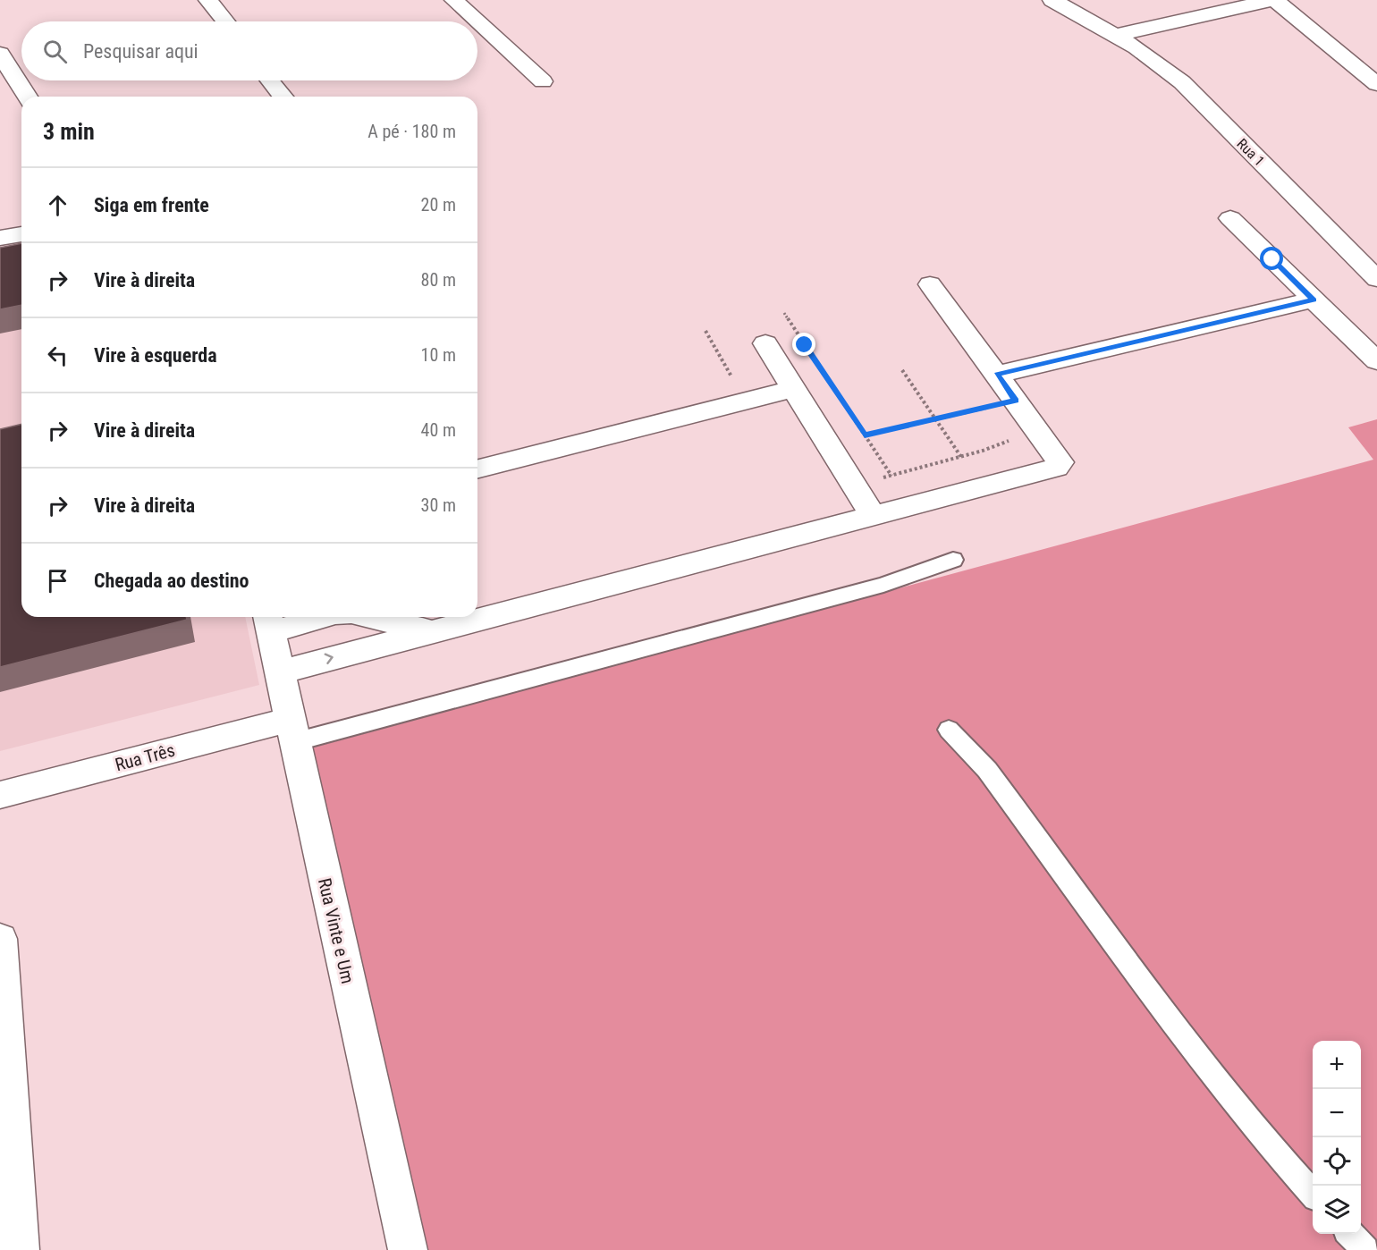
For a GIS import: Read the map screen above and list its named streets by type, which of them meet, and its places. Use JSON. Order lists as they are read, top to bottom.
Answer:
{
  "streets": {
    "street": ["Rua 1", "Rua Três", "Rua Vinte e Um"]
  },
  "crossings": [
    ["Rua Três", "Rua Vinte e Um"]
  ],
  "page": {
    "search": "Pesquisar aqui",
    "heading": ["3 min", "A pé · 180 m"],
    "list": [
      ["Siga em frente", "20 m"],
      ["Vire à direita", "80 m"],
      ["Vire à esquerda", "10 m"],
      ["Vire à direita", "40 m"],
      ["Vire à direita", "30 m"],
      "Chegada ao destino"
    ],
    "map_buttons": ["+", "−"]
  }
}
